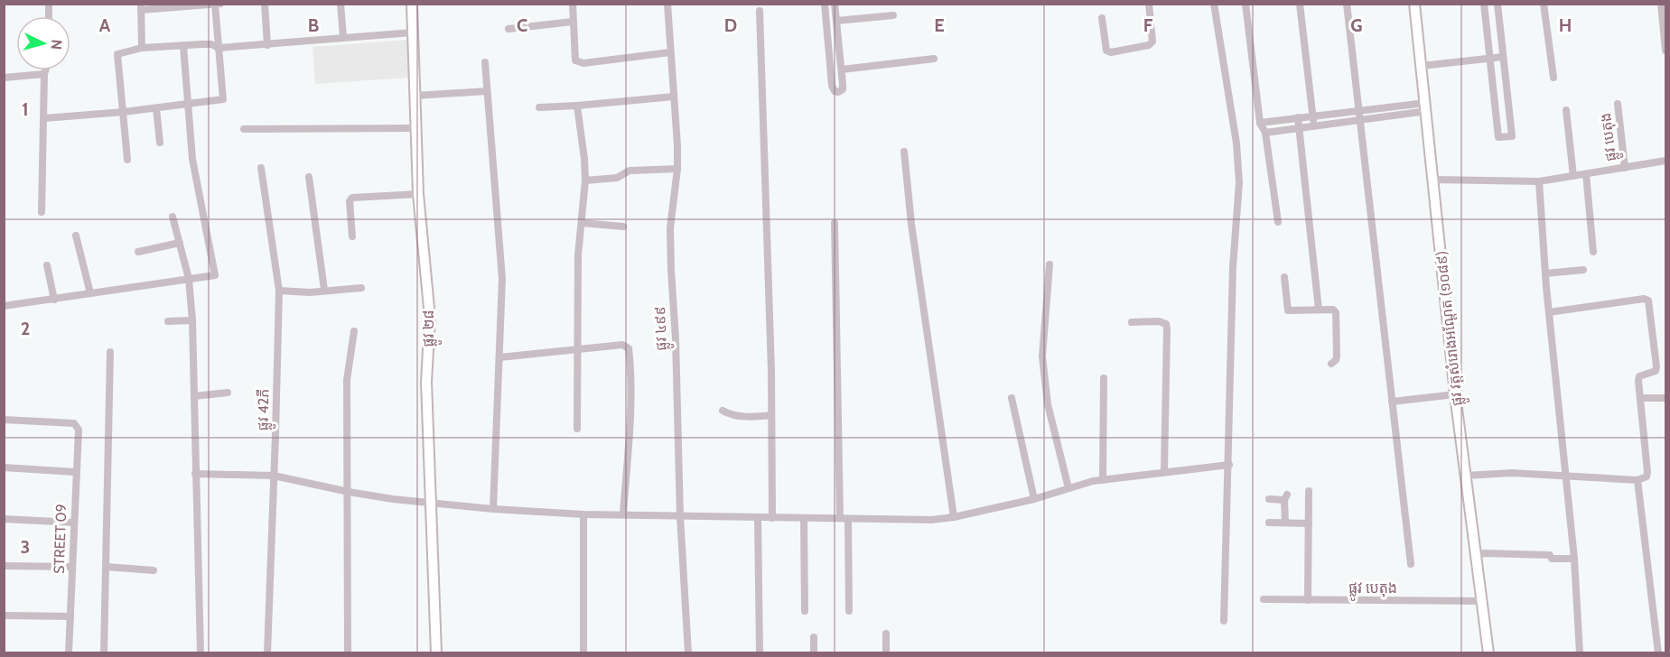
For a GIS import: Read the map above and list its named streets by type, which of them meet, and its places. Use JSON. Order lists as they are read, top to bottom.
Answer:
{
  "streets": {
    "street": [
      "ផ្លូវ បេតុង",
      "ផ្លូវ ២៨",
      "ផ្លូវ ៤៩៩",
      "ផ្លូវ វត្តសំរោងអណ្ដែត (១០៨៩)",
      "ផ្លូវ 42ភី",
      "STREET 09"
    ]
  },
  "crossings": [
    ["ផ្លូវ បេតុង", "ផ្លូវ វត្តសំរោងអណ្ដែត (១០៨៩)"]
  ],
  "north": "right",
  "grid": {
    "columns": [
      "A",
      "B",
      "C",
      "D",
      "E",
      "F",
      "G",
      "H"
    ],
    "rows": ["1", "2", "3"]
  }
}
